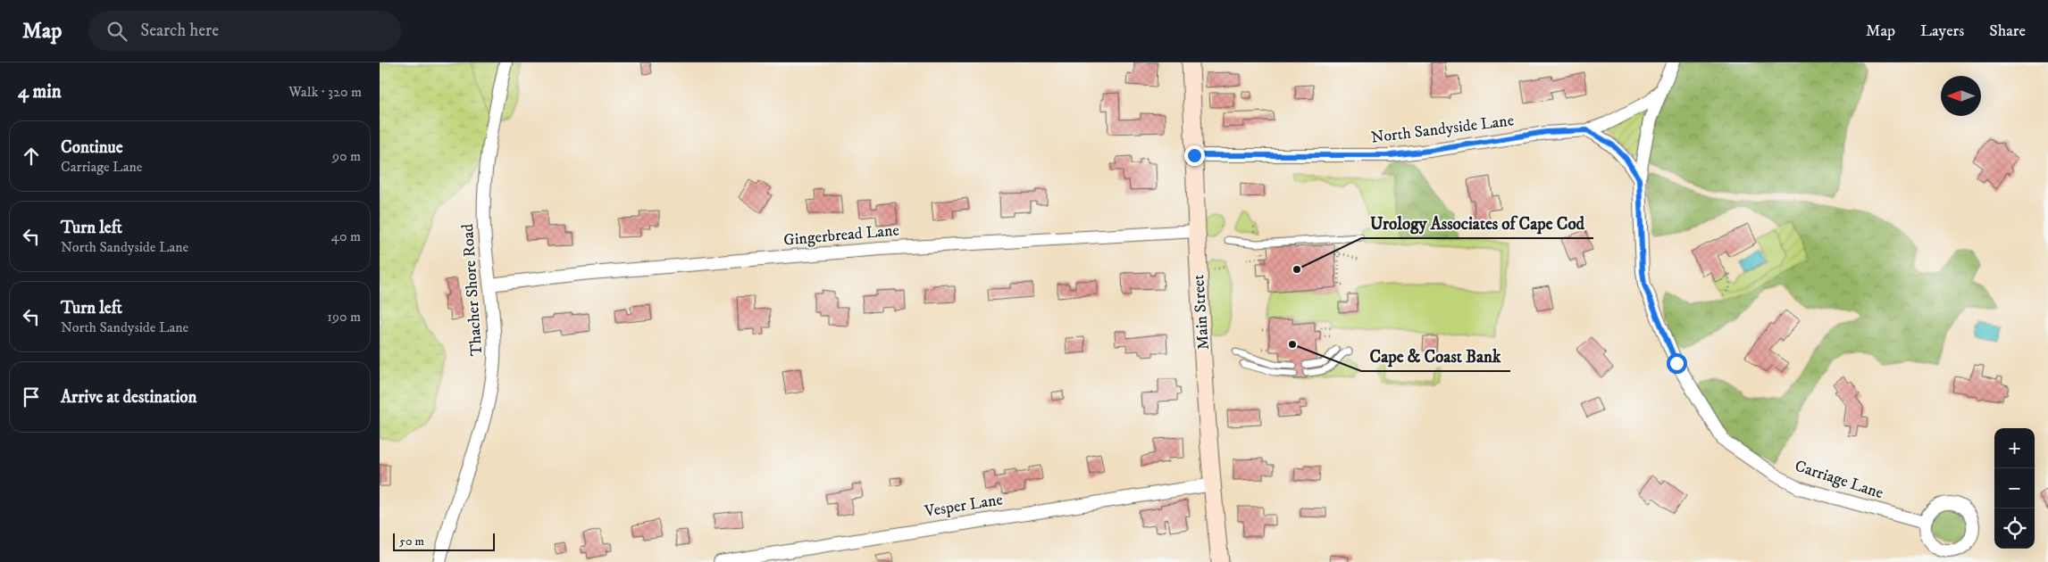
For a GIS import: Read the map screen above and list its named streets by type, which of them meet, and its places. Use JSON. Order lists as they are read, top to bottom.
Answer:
{
  "streets": {
    "main road": ["Main Street"],
    "street": [
      "North Sandyside Lane",
      "Gingerbread Lane",
      "Thacher Shore Road",
      "Carriage Lane",
      "Vesper Lane"
    ]
  },
  "crossings": [
    ["North Sandyside Lane", "Main Street"],
    ["North Sandyside Lane", "Carriage Lane"],
    ["Gingerbread Lane", "Thacher Shore Road"],
    ["Gingerbread Lane", "Main Street"],
    ["Main Street", "Vesper Lane"]
  ],
  "places": ["Urology Associates of Cape Cod", "Cape & Coast Bank"],
  "scale_bar": "50 m",
  "north": "left",
  "page": {
    "header": "Map",
    "search": "Search here",
    "nav": ["Map", "Layers", "Share"],
    "heading": ["4 min", "Walk · 320 m"],
    "list": [
      ["Continue", "Carriage Lane", "90 m"],
      ["Turn left", "North Sandyside Lane", "40 m"],
      ["Turn left", "North Sandyside Lane", "190 m"],
      "Arrive at destination"
    ],
    "map_buttons": ["+", "−"],
    "scale": "50 m"
  }
}
